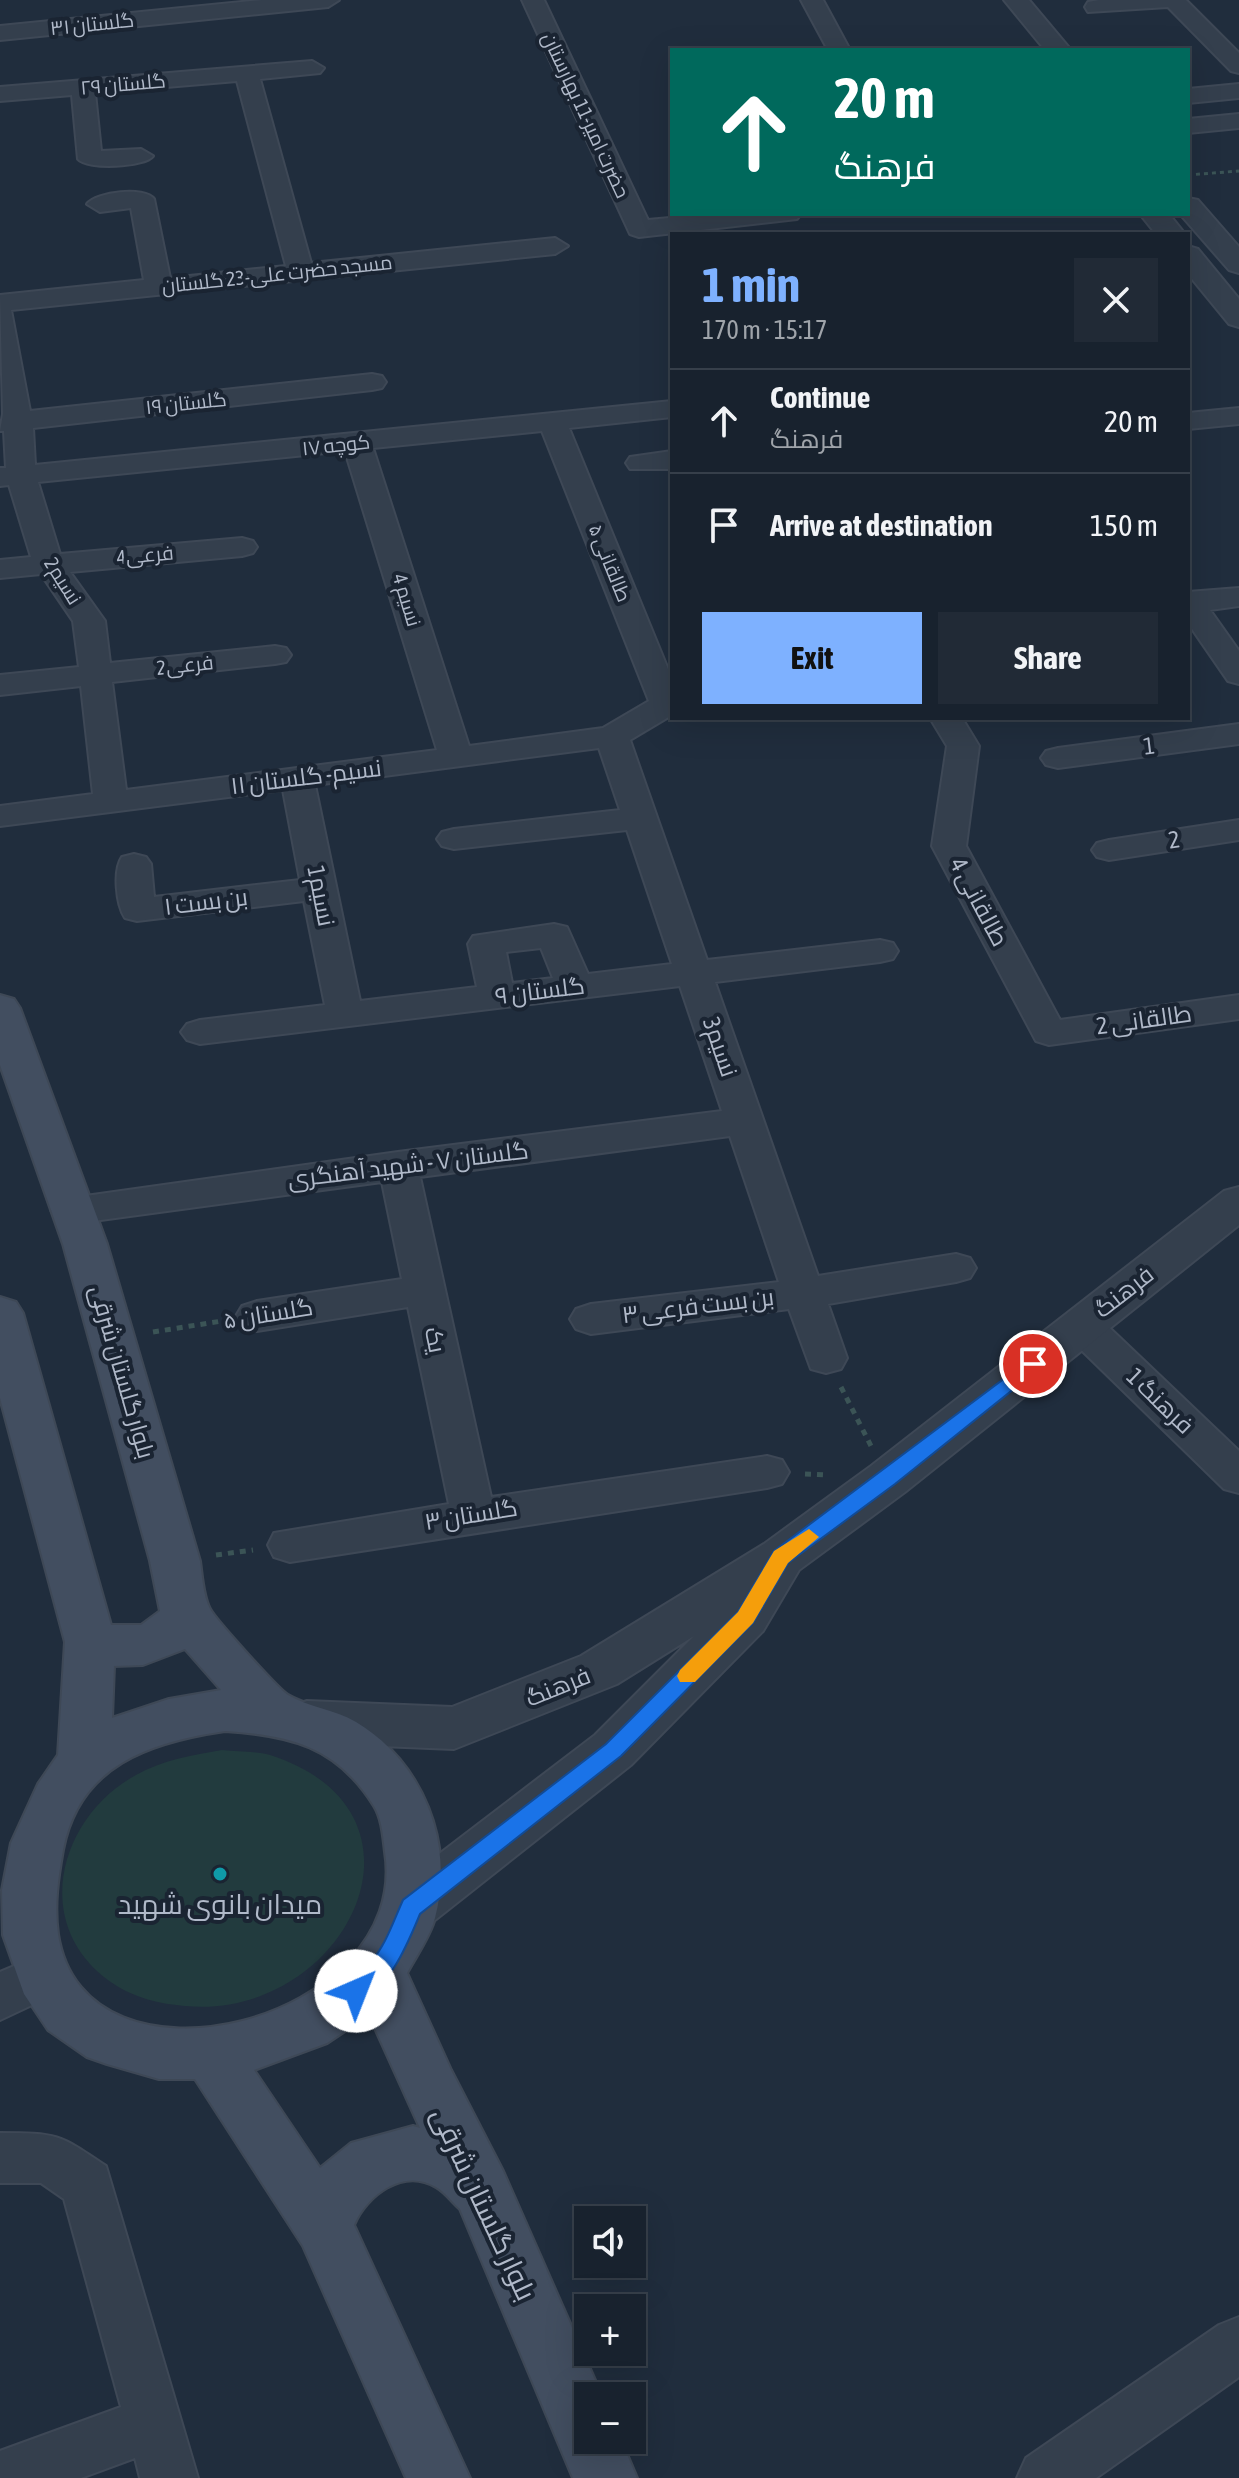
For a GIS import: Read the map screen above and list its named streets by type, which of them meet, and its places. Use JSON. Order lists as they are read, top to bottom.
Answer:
{
  "streets": {
    "main road": ["بلوار گلستان شرقی"],
    "street": [
      "گلستان ۳۱",
      "گلستان ۲۹",
      "حضرت امیر-11 بهارستان",
      "مسجد حضرت علی-23 گلستان",
      "گلستان ۱۹",
      "کوچه ۱۷",
      "فرعی4",
      "طالقانی ۵",
      "نسیم2",
      "نسیم 4",
      "فرعی2",
      "1",
      "نسیم- گلستان ۱۱",
      "2",
      "نسیم1",
      "بن بست ۱",
      "طالقانی 4",
      "گلستان ۹",
      "طالقانی 2",
      "نسیم3",
      "گلستان ۷ - شهید آهنگری",
      "فرهنگ",
      "بن بست فرعی ۳",
      "گلستان ۵",
      "یک",
      "فرهنگ 1",
      "گلستان ۳"
    ]
  },
  "crossings": [
    ["گلستان ۱۹", "نسیم2"],
    ["کوچه ۱۷", "طالقانی ۵"],
    ["کوچه ۱۷", "نسیم2"],
    ["کوچه ۱۷", "نسیم 4"],
    ["فرعی4", "نسیم2"],
    ["نسیم2", "فرعی2"],
    ["نسیم2", "نسیم- گلستان ۱۱"],
    ["نسیم 4", "نسیم- گلستان ۱۱"],
    ["نسیم- گلستان ۱۱", "نسیم1"],
    ["نسیم- گلستان ۱۱", "نسیم3"],
    ["نسیم1", "بن بست ۱"],
    ["نسیم1", "گلستان ۹"],
    ["طالقانی 4", "طالقانی 2"],
    ["گلستان ۹", "نسیم3"],
    ["نسیم3", "گلستان ۷ - شهید آهنگری"],
    ["نسیم3", "بن بست فرعی ۳"],
    ["گلستان ۷ - شهید آهنگری", "یک"],
    ["گلستان ۷ - شهید آهنگری", "بلوار گلستان شرقی"],
    ["فرهنگ", "فرهنگ 1"],
    ["گلستان ۵", "یک"],
    ["گلستان ۵", "بلوار گلستان شرقی"],
    ["یک", "گلستان ۳"]
  ],
  "places": ["میدان بانوی شهید"],
  "page": {
    "turn": ["20 m", "فرهنگ"],
    "heading": ["1 min", "170 m · 15:17"],
    "list": [
      {
        "name": "Continue",
        "note": "فرهنگ",
        "value": "20 m"
      },
      {
        "name": "Arrive at destination",
        "value": "150 m"
      }
    ],
    "buttons": ["Exit", "Share"],
    "map_buttons": ["+", "−"]
  }
}
